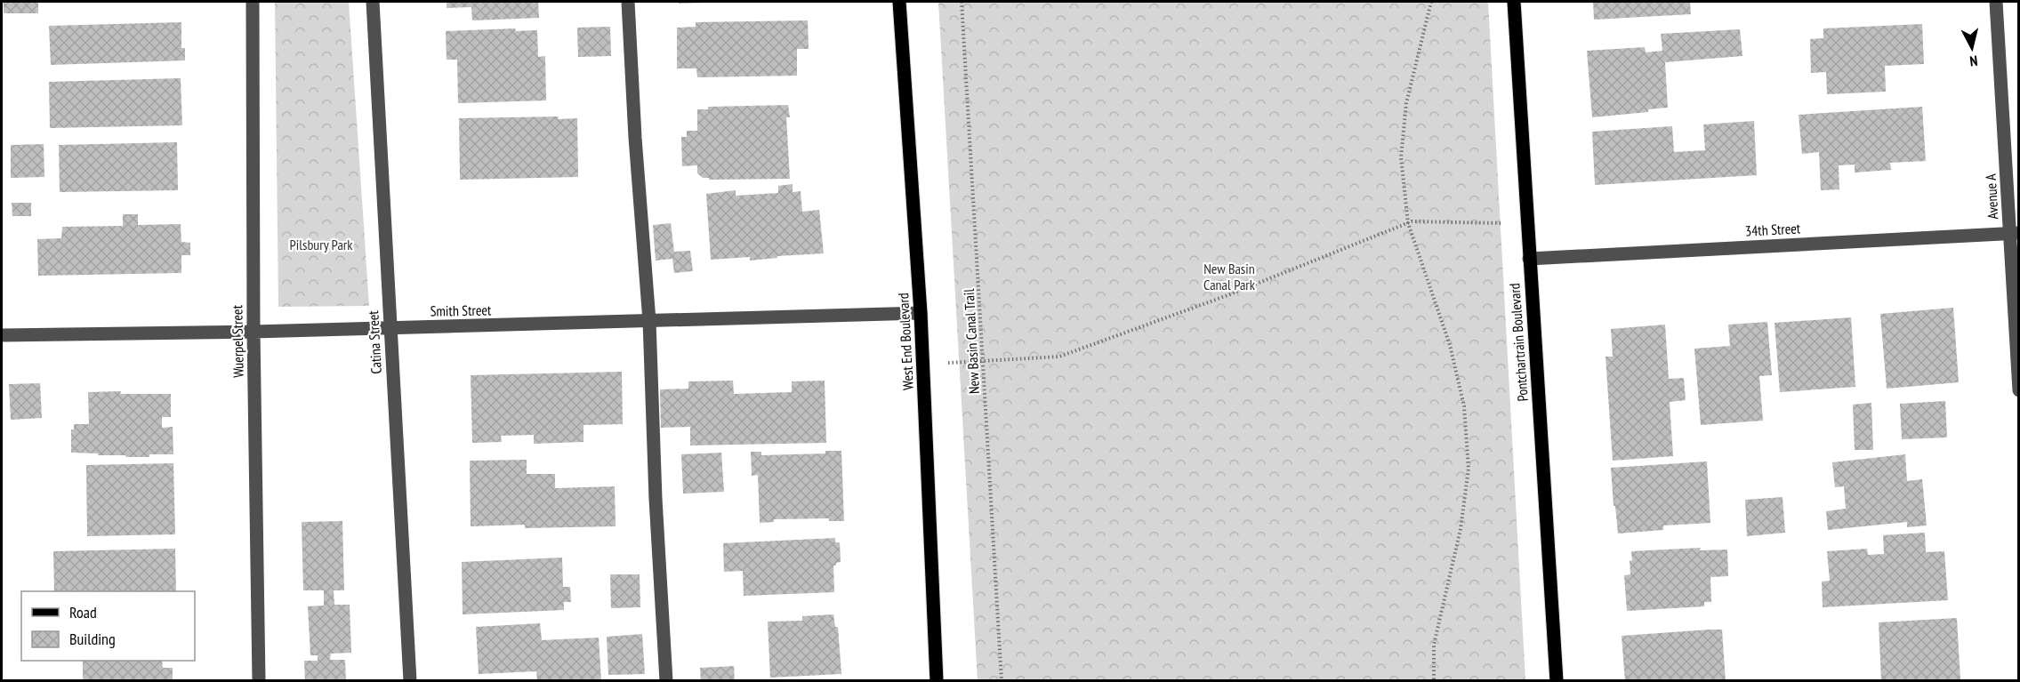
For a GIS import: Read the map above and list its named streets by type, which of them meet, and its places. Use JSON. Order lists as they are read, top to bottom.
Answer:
{
  "streets": {
    "main road": ["West End Boulevard", "Pontchartrain Boulevard"],
    "street": [
      "Avenue A",
      "34th Street",
      "Smith Street",
      "Wuerpel Street",
      "Catina Street"
    ],
    "path": ["New Basin Canal Trail"]
  },
  "crossings": [
    ["Avenue A", "34th Street"],
    ["34th Street", "Pontchartrain Boulevard"],
    ["Smith Street", "Wuerpel Street"],
    ["Smith Street", "West End Boulevard"],
    ["Smith Street", "Catina Street"]
  ],
  "parks": ["Pilsbury Park", "New Basin Canal Park"],
  "legend": ["Road", "Building"],
  "north": "bottom"
}
